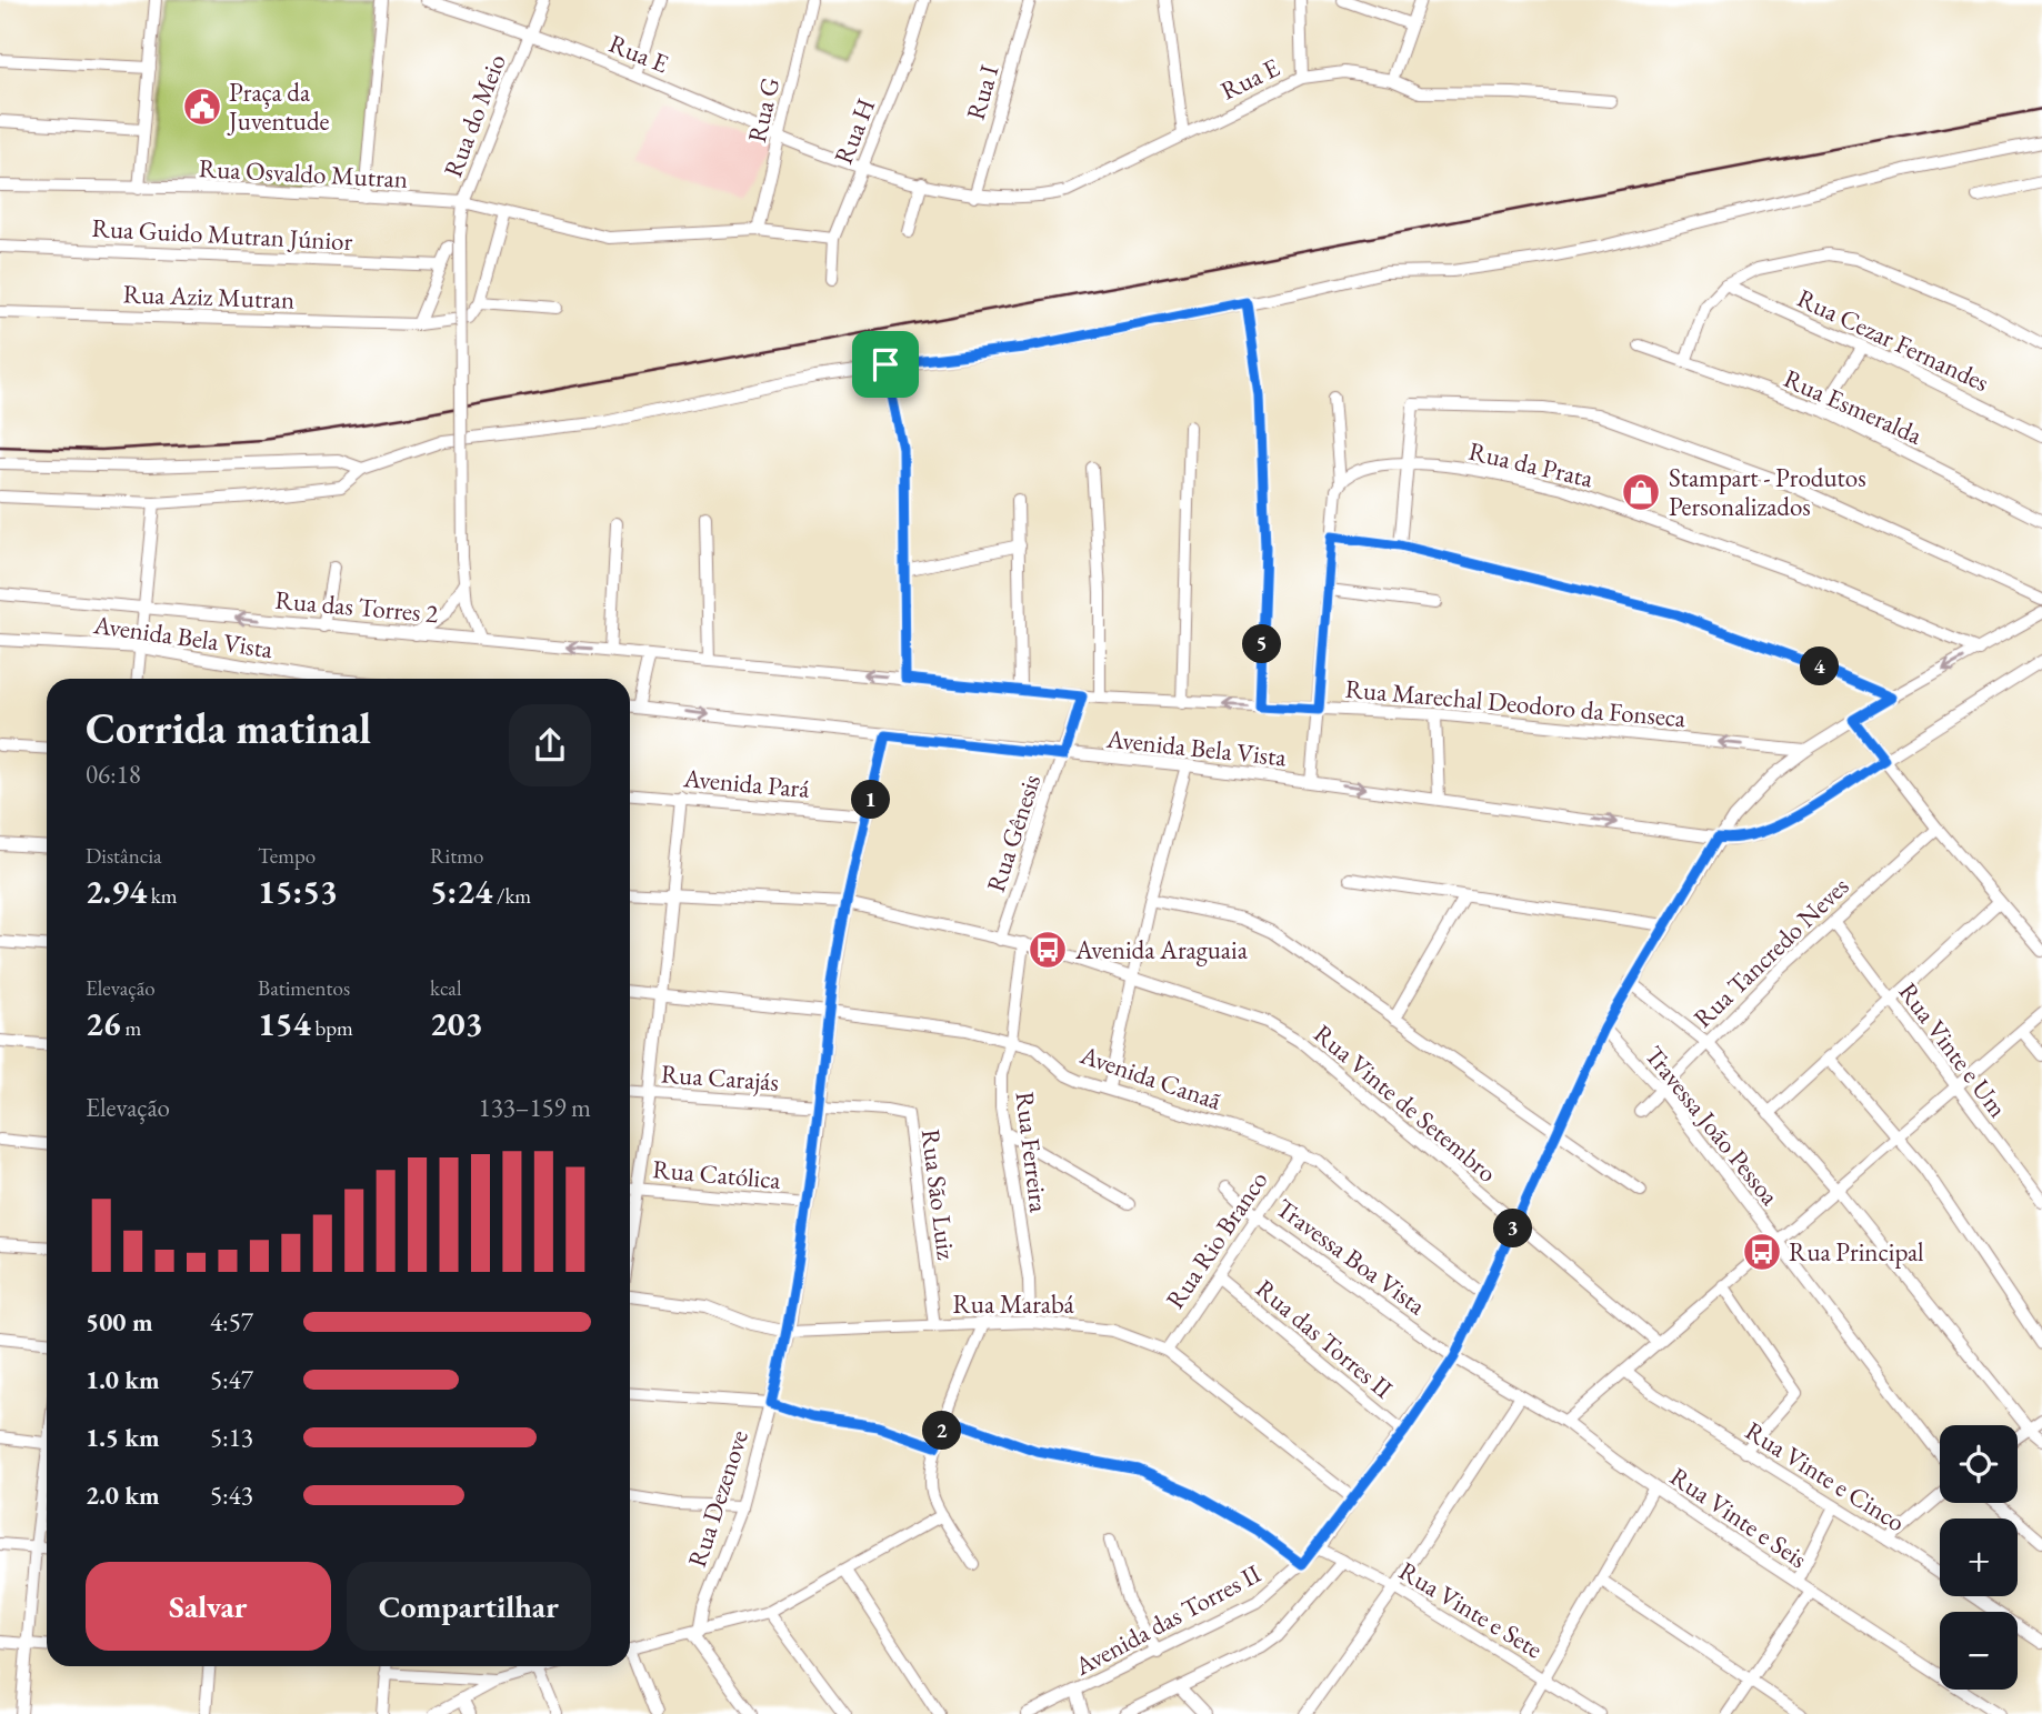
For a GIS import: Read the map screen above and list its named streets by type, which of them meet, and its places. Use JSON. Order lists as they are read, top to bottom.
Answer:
{
  "streets": {
    "street": [
      "Rua E",
      "Rua I",
      "Rua G",
      "Rua do Meio",
      "Rua H",
      "Rua Osvaldo Mutran",
      "Rua Guido Mutran Júnior",
      "Rua Aziz Mutran",
      "Rua Cezar Fernandes",
      "Rua Esmeralda",
      "Rua da Prata",
      "Rua das Torres 2",
      "Avenida Bela Vista",
      "Rua Marechal Deodoro da Fonseca",
      "Avenida Pará",
      "Rua Gênesis",
      "Rua Tancredo Neves",
      "Rua Vinte e Um",
      "Rua Carajás",
      "Avenida Canaã",
      "Rua Vinte de Setembro",
      "Travessa João Pessoa",
      "Rua Ferreira",
      "Rua Católica",
      "Rua São Luiz",
      "Rua Rio Branco",
      "Travessa Boa Vista",
      "Rua Marabá",
      "Rua das Torres II",
      "Rua Vinte e Cinco",
      "Rua Dezenove",
      "Rua Vinte e Seis",
      "Rua Vinte e Sete",
      "Avenida das Torres II"
    ]
  },
  "crossings": [
    ["Rua E", "Rua I"],
    ["Rua E", "Rua G"],
    ["Rua E", "Rua do Meio"],
    ["Rua E", "Rua H"],
    ["Rua G", "Rua Osvaldo Mutran"],
    ["Rua do Meio", "Rua Osvaldo Mutran"],
    ["Rua do Meio", "Rua das Torres 2"],
    ["Rua H", "Rua Osvaldo Mutran"],
    ["Rua da Prata", "Avenida das Torres II"],
    ["Rua das Torres 2", "Rua Marechal Deodoro da Fonseca"],
    ["Avenida Bela Vista", "Rua Gênesis"],
    ["Avenida Bela Vista", "Rua Dezenove"],
    ["Avenida Bela Vista", "Avenida das Torres II"],
    ["Rua Marechal Deodoro da Fonseca", "Rua Gênesis"],
    ["Rua Marechal Deodoro da Fonseca", "Avenida das Torres II"],
    ["Avenida Pará", "Rua Dezenove"],
    ["Rua Tancredo Neves", "Rua Vinte e Um"],
    ["Rua Tancredo Neves", "Travessa João Pessoa"],
    ["Rua Carajás", "Rua São Luiz"],
    ["Rua Carajás", "Rua Dezenove"],
    ["Avenida Canaã", "Rua Ferreira"],
    ["Avenida Canaã", "Rua Rio Branco"],
    ["Avenida Canaã", "Rua Dezenove"],
    ["Avenida Canaã", "Avenida das Torres II"],
    ["Rua Vinte de Setembro", "Avenida das Torres II"],
    ["Travessa João Pessoa", "Avenida das Torres II"],
    ["Rua Ferreira", "Rua Marabá"],
    ["Rua Católica", "Rua Dezenove"],
    ["Rua São Luiz", "Rua Marabá"],
    ["Rua Rio Branco", "Travessa Boa Vista"],
    ["Rua Rio Branco", "Rua Marabá"],
    ["Rua Rio Branco", "Rua das Torres II"],
    ["Travessa Boa Vista", "Rua Vinte e Seis"],
    ["Travessa Boa Vista", "Avenida das Torres II"],
    ["Rua Marabá", "Rua Dezenove"],
    ["Rua Marabá", "Avenida das Torres II"],
    ["Rua das Torres II", "Avenida das Torres II"],
    ["Rua Vinte e Seis", "Avenida das Torres II"],
    ["Rua Vinte e Sete", "Avenida das Torres II"]
  ],
  "one_way": ["Rua das Torres 2", "Rua Marechal Deodoro da Fonseca"],
  "places": {
    "public building": ["Praça da Juventude"],
    "shop": ["Stampart - Produtos Personalizados"],
    "bus stop": ["Avenida Araguaia", "Rua Principal"]
  },
  "page": {
    "pins": [
      "5",
      "4",
      "1",
      "3",
      "2"
    ],
    "heading": ["Corrida matinal", "06:18"],
    "stats": [
      ["Distância", "2.94 km"],
      ["Tempo", "15:53"],
      ["Ritmo", "5:24 /km"],
      ["Elevação", "26 m"],
      ["Batimentos", "154 bpm"],
      ["kcal", "203"]
    ],
    "chart": ["Elevação", "133–159 m"],
    "list": [
      {
        "name": "500 m",
        "note": "4:57"
      },
      {
        "name": "1.0 km",
        "note": "5:47"
      },
      {
        "name": "1.5 km",
        "note": "5:13"
      },
      {
        "name": "2.0 km",
        "note": "5:43"
      }
    ],
    "map_buttons": ["+", "−"],
    "buttons": ["Salvar", "Compartilhar"]
  }
}
